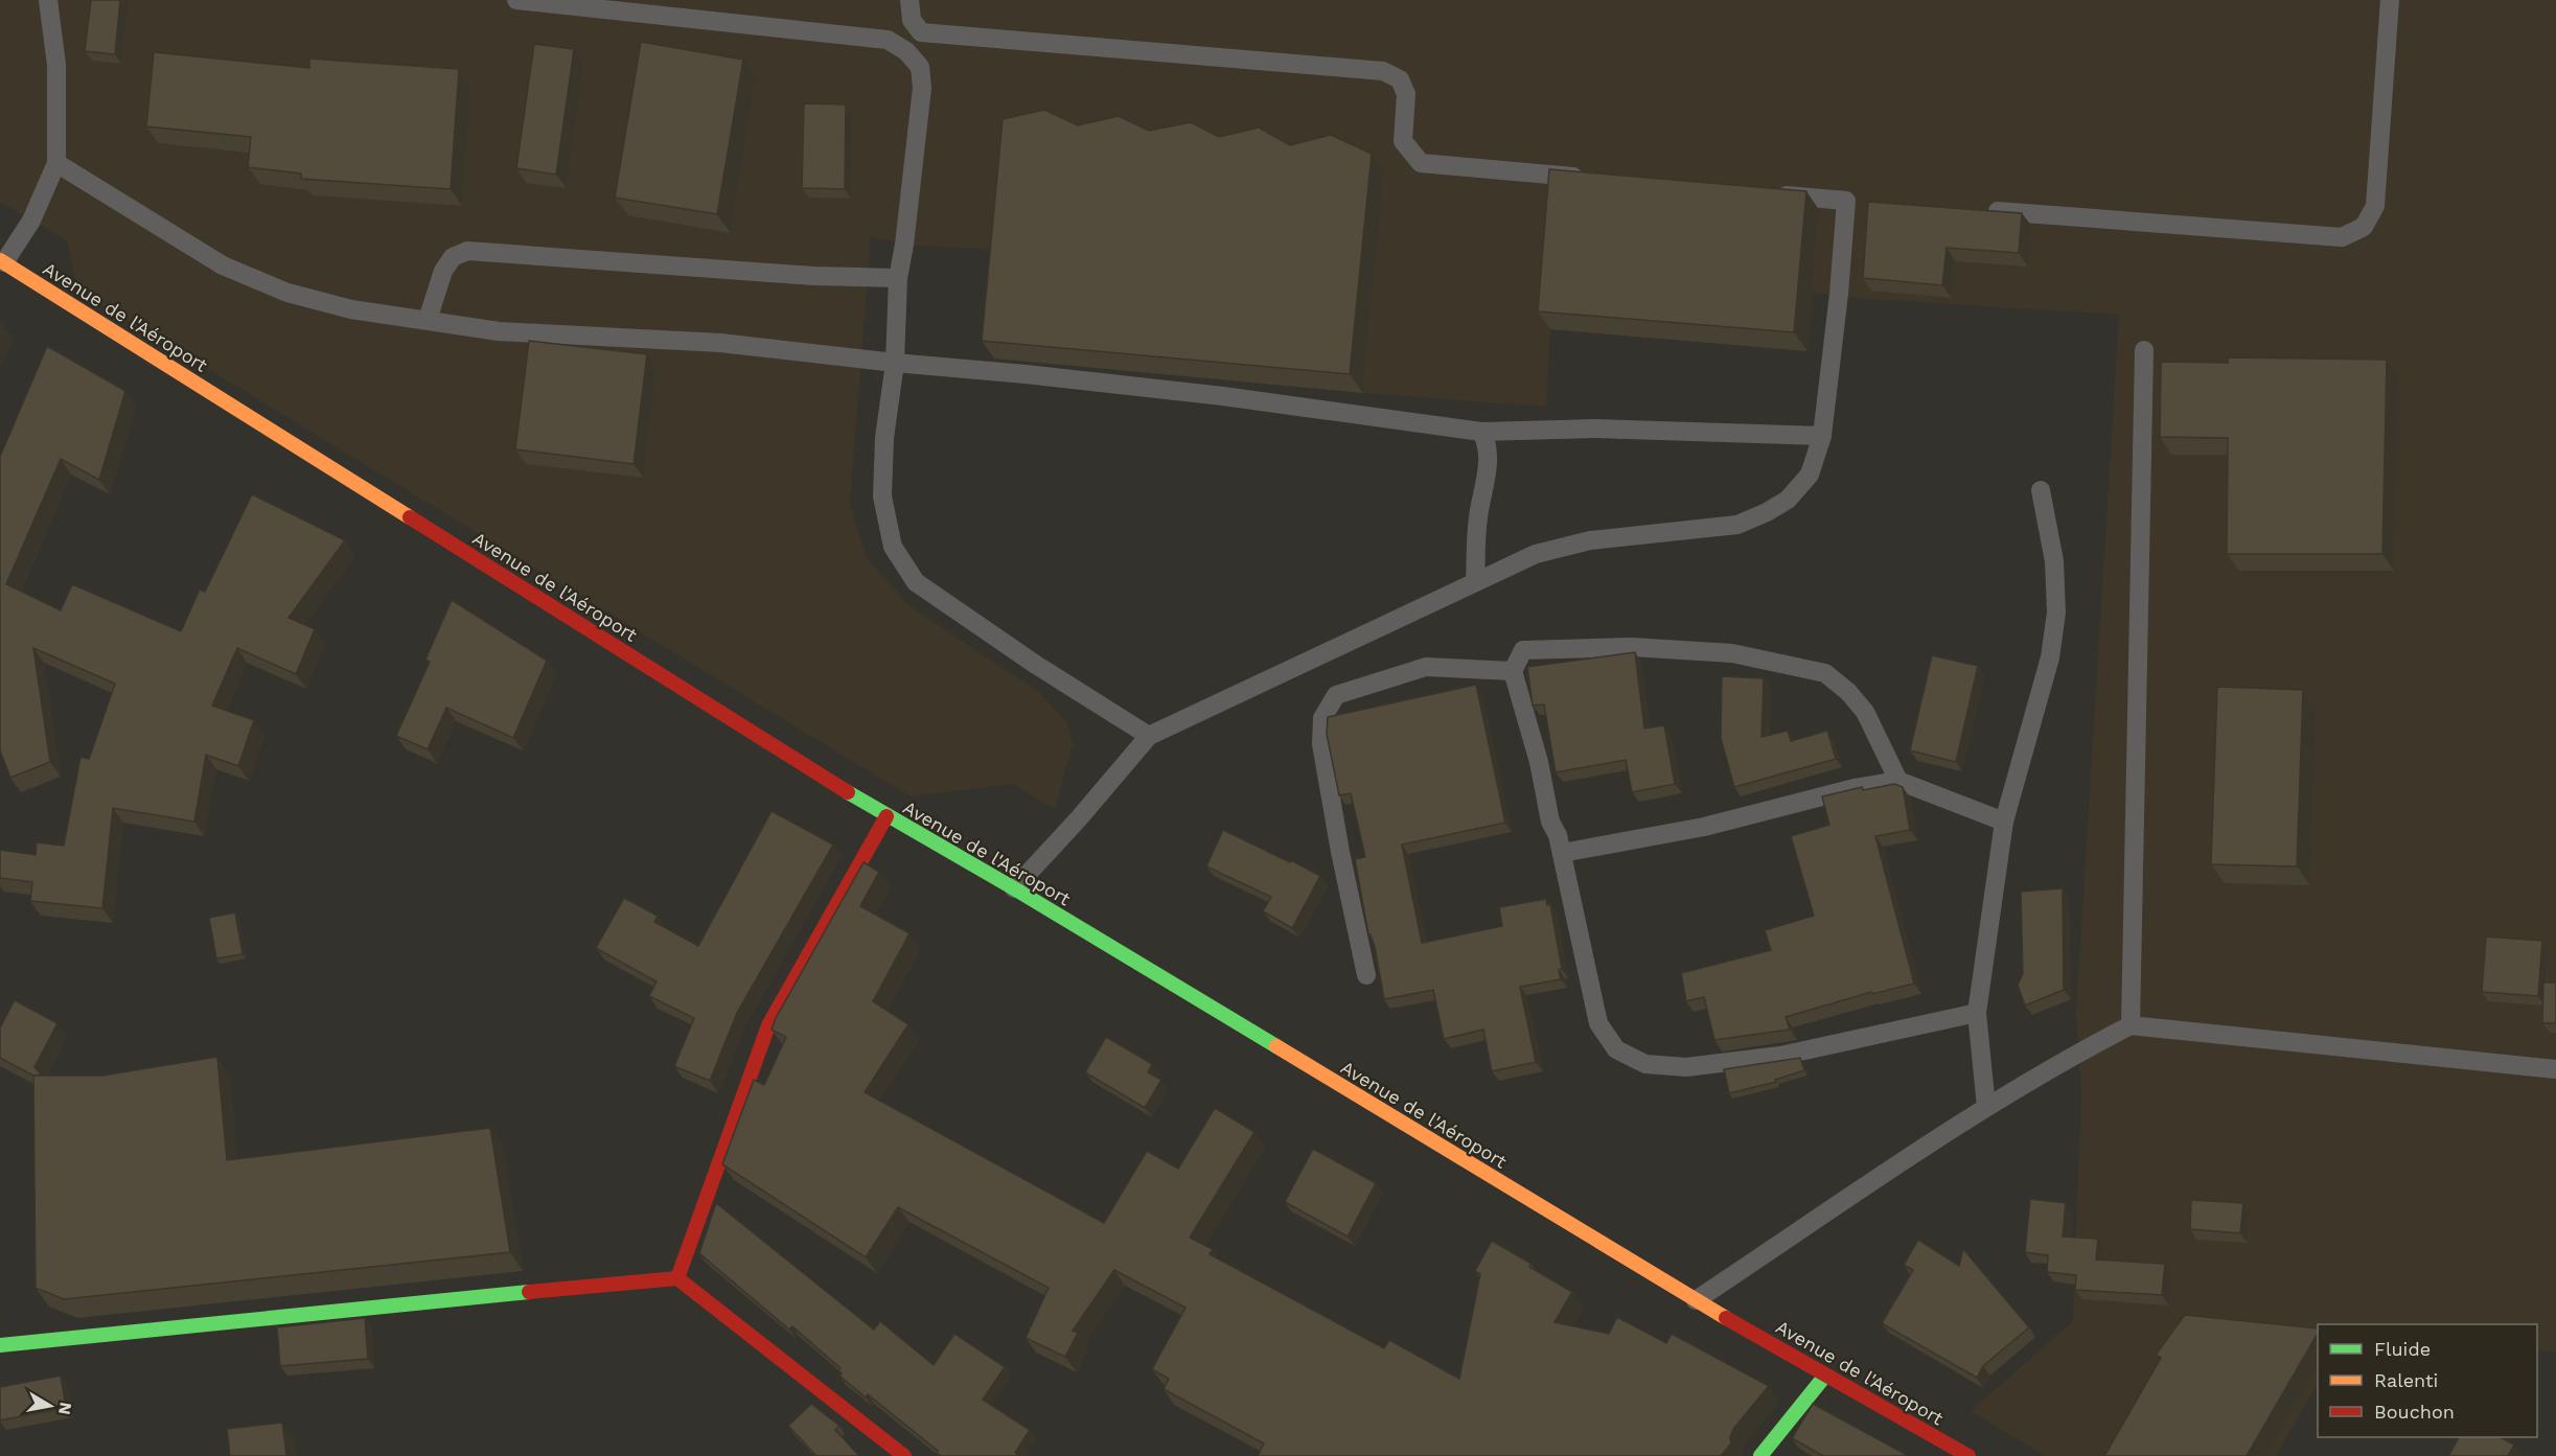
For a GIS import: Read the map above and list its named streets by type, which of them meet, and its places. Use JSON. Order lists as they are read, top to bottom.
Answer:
{
  "streets": {
    "main road": ["Avenue de l'Aéroport"]
  },
  "legend": ["Fluide", "Ralenti", "Bouchon"],
  "north": "right"
}
